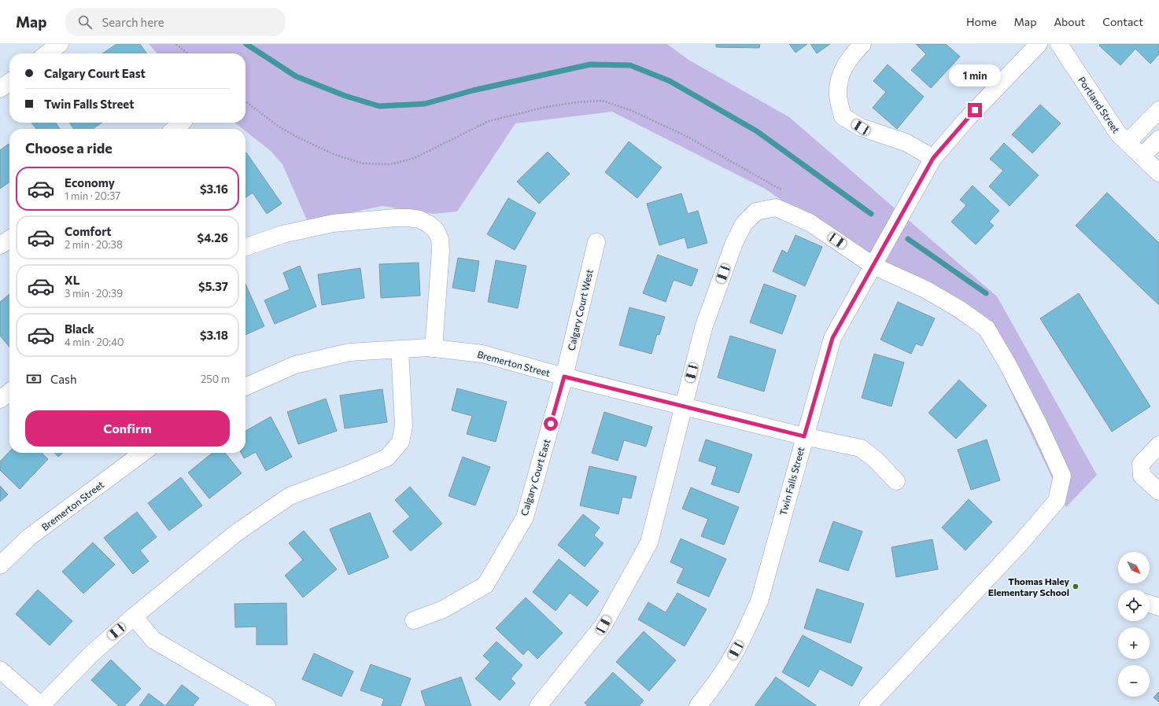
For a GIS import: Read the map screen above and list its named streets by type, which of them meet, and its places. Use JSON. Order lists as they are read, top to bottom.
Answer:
{
  "streets": {
    "street": [
      "Portland Street",
      "Calgary Court West",
      "Bremerton Street",
      "Calgary Court East",
      "Twin Falls Street"
    ]
  },
  "crossings": [
    ["Calgary Court West", "Bremerton Street"],
    ["Calgary Court West", "Calgary Court East"],
    ["Bremerton Street", "Calgary Court East"],
    ["Bremerton Street", "Twin Falls Street"]
  ],
  "places": ["Thomas Haley Elementary School"],
  "north": "bottom right",
  "page": {
    "header": "Map",
    "search": "Search here",
    "nav": [
      "Home",
      "Map",
      "About",
      "Contact"
    ],
    "banner": ["Calgary Court East", "Twin Falls Street"],
    "bubble": "1 min",
    "heading": "Choose a ride",
    "list": [
      {
        "name": "Economy",
        "note": "1 min · 20:37",
        "value": "$3.16"
      },
      {
        "name": "Comfort",
        "note": "2 min · 20:38",
        "value": "$4.26"
      },
      {
        "name": "XL",
        "note": "3 min · 20:39",
        "value": "$5.37"
      },
      {
        "name": "Black",
        "note": "4 min · 20:40",
        "value": "$3.18"
      }
    ],
    "pay": ["Cash", "250 m"],
    "buttons": "Confirm",
    "map_buttons": ["+", "−"]
  }
}
